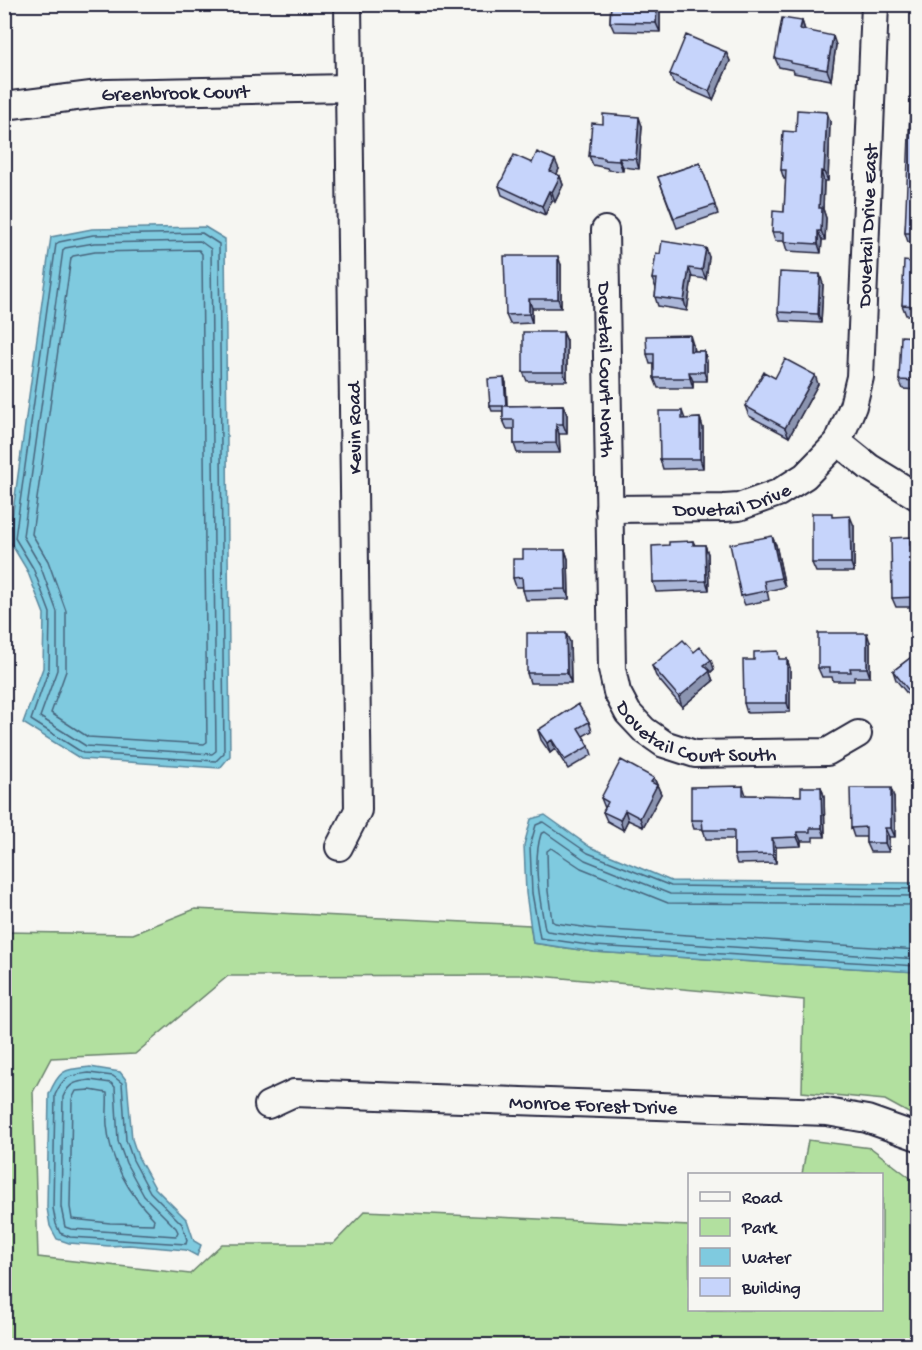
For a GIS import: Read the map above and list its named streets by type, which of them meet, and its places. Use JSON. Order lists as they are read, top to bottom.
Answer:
{
  "streets": {
    "street": [
      "Greenbrook Court",
      "Dovetail Drive East",
      "Dovetail Court North",
      "Kevin Road",
      "Dovetail Drive",
      "Dovetail Court South",
      "Monroe Forest Drive"
    ]
  },
  "crossings": [
    ["Greenbrook Court", "Kevin Road"],
    ["Dovetail Drive East", "Dovetail Drive"],
    ["Dovetail Court North", "Dovetail Drive"],
    ["Dovetail Court North", "Dovetail Court South"],
    ["Dovetail Drive", "Dovetail Court South"]
  ],
  "legend": [
    "Road",
    "Park",
    "Water",
    "Building"
  ]
}
